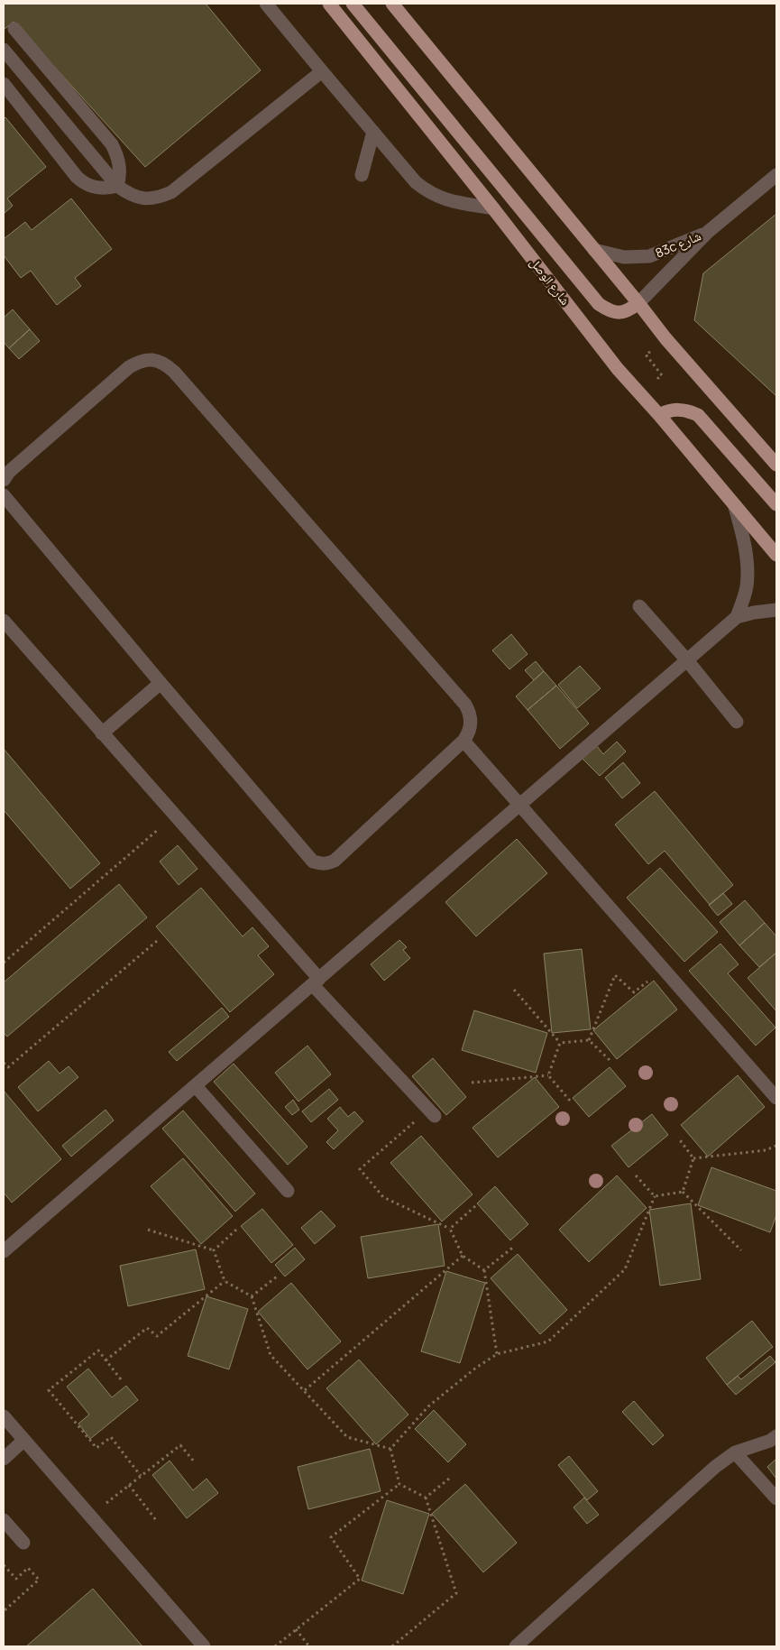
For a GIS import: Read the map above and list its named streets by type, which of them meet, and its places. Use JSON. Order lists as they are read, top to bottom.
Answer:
{
  "streets": {
    "main road": ["شارع الوصل"],
    "street": ["83c شارع"]
  }
}
